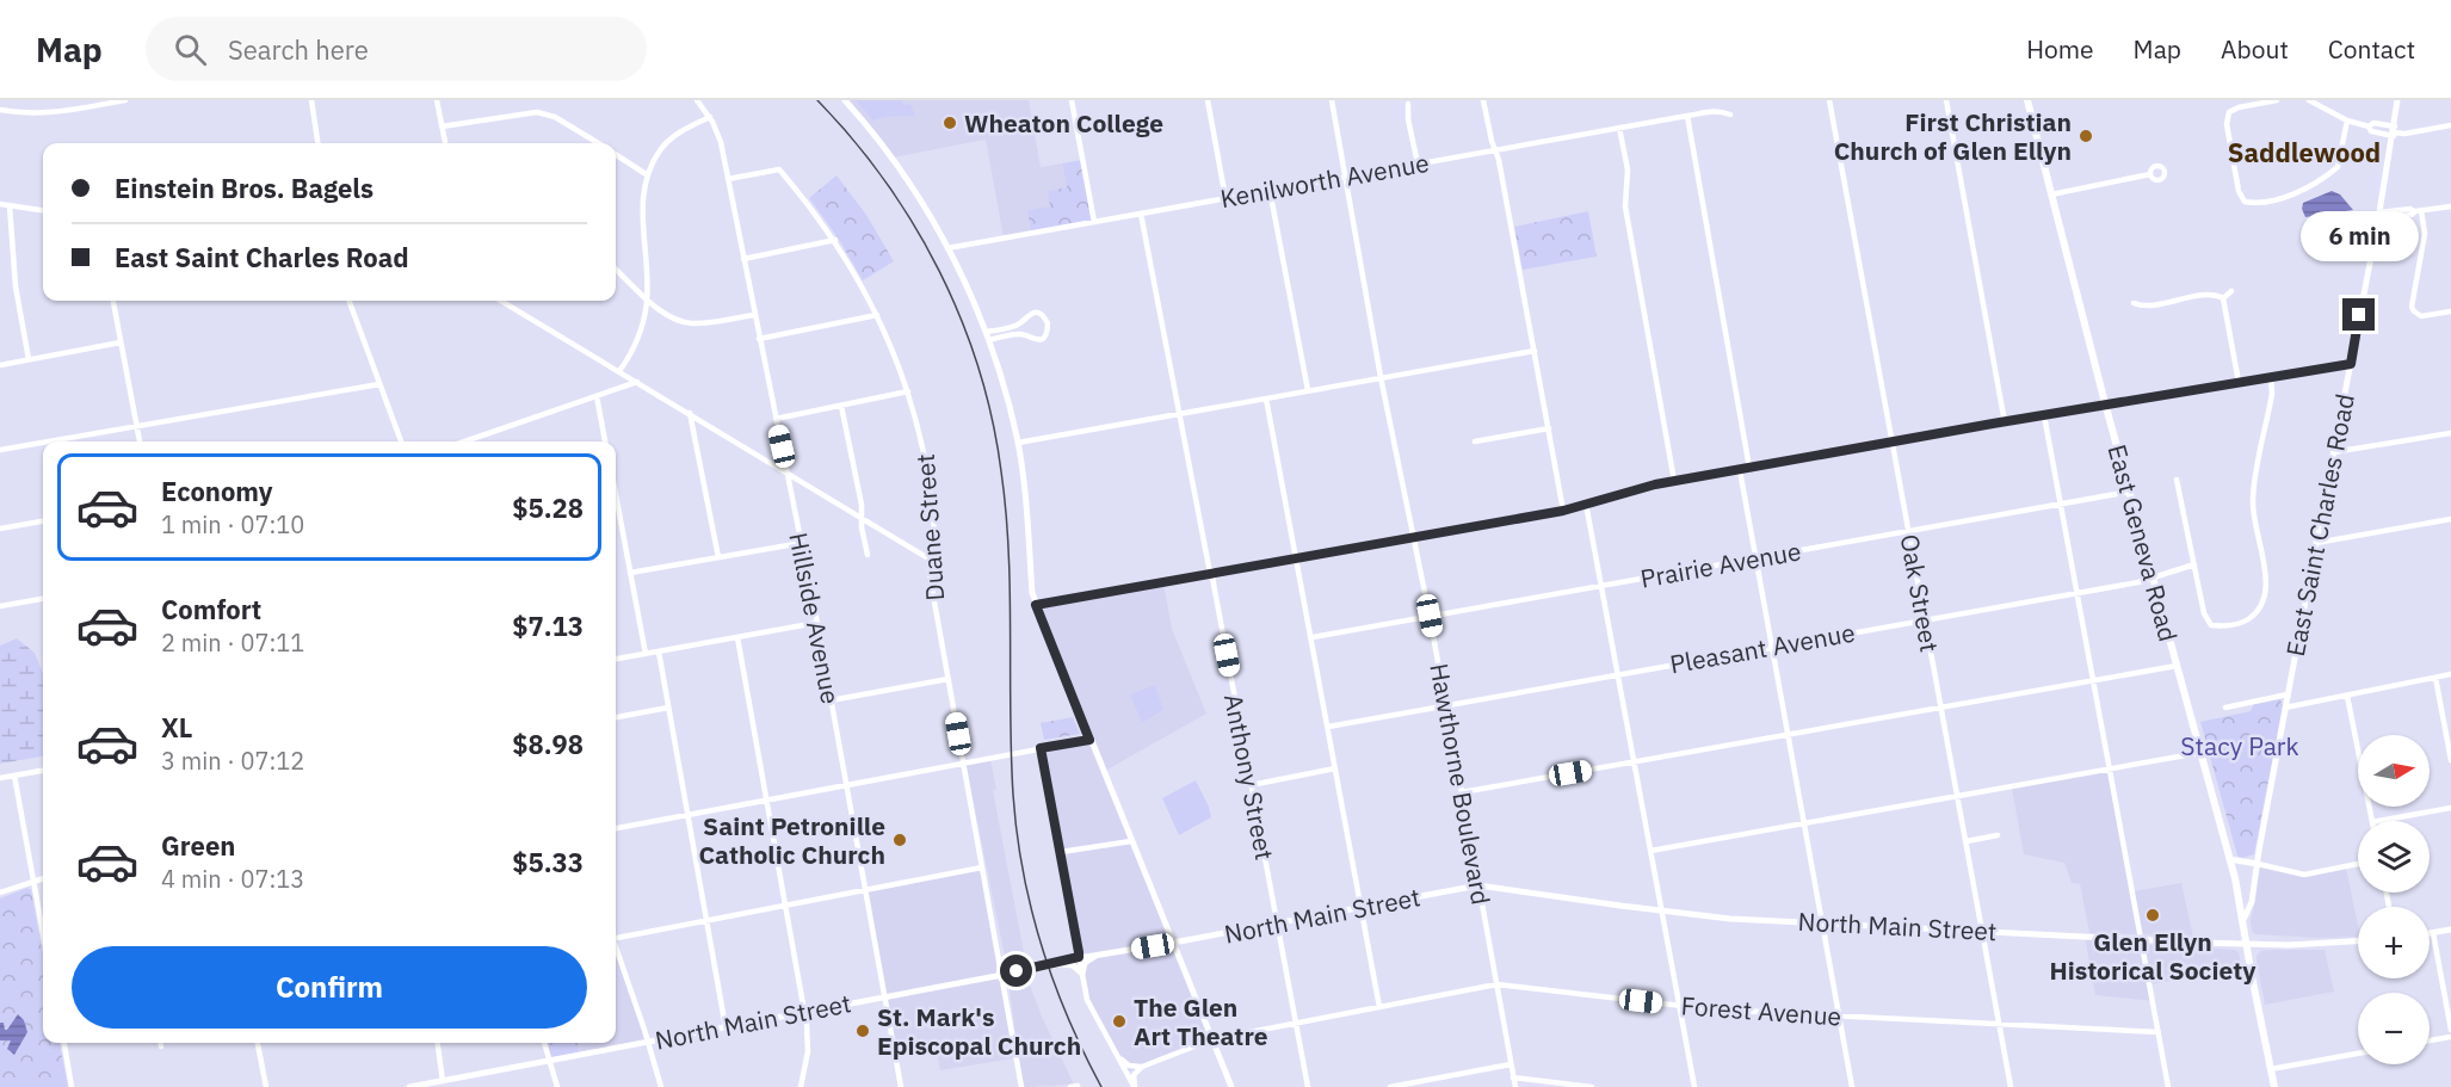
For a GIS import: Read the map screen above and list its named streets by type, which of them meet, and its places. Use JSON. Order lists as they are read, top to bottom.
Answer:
{
  "streets": {
    "main road": ["East Geneva Road"],
    "street": [
      "Kenilworth Avenue",
      "East Saint Charles Road",
      "Duane Street",
      "Prairie Avenue",
      "Oak Street",
      "Hillside Avenue",
      "Pleasant Avenue",
      "Anthony Street",
      "Hawthorne Boulevard",
      "North Main Street",
      "Forest Avenue"
    ]
  },
  "crossings": [
    ["Kenilworth Avenue", "Anthony Street"],
    ["Kenilworth Avenue", "Hawthorne Boulevard"],
    ["East Saint Charles Road", "East Geneva Road"],
    ["Duane Street", "Hillside Avenue"],
    ["Duane Street", "North Main Street"],
    ["East Geneva Road", "Prairie Avenue"],
    ["East Geneva Road", "Pleasant Avenue"],
    ["East Geneva Road", "North Main Street"],
    ["Prairie Avenue", "Oak Street"],
    ["Prairie Avenue", "Hawthorne Boulevard"],
    ["Oak Street", "Pleasant Avenue"],
    ["Oak Street", "North Main Street"],
    ["Oak Street", "Forest Avenue"],
    ["Hillside Avenue", "North Main Street"],
    ["Pleasant Avenue", "Hawthorne Boulevard"],
    ["Anthony Street", "North Main Street"],
    ["Anthony Street", "Forest Avenue"],
    ["Hawthorne Boulevard", "North Main Street"],
    ["Hawthorne Boulevard", "Forest Avenue"]
  ],
  "districts": ["Saddlewood"],
  "parks": ["Stacy Park"],
  "places": [
    "Wheaton College",
    "First Christian Church of Glen Ellyn",
    "Saint Petronille Catholic Church",
    "Glen Ellyn Historical Society",
    "The Glen Art Theatre",
    "St. Mark's Episcopal Church"
  ],
  "north": "right",
  "page": {
    "header": "Map",
    "search": "Search here",
    "nav": [
      "Home",
      "Map",
      "About",
      "Contact"
    ],
    "banner": ["Einstein Bros. Bagels", "East Saint Charles Road"],
    "bubble": "6 min",
    "list": [
      {
        "name": "Economy",
        "note": "1 min · 07:10",
        "value": "$5.28"
      },
      {
        "name": "Comfort",
        "note": "2 min · 07:11",
        "value": "$7.13"
      },
      {
        "name": "XL",
        "note": "3 min · 07:12",
        "value": "$8.98"
      },
      {
        "name": "Green",
        "note": "4 min · 07:13",
        "value": "$5.33"
      }
    ],
    "map_buttons": ["+", "−"],
    "buttons": "Confirm"
  }
}
